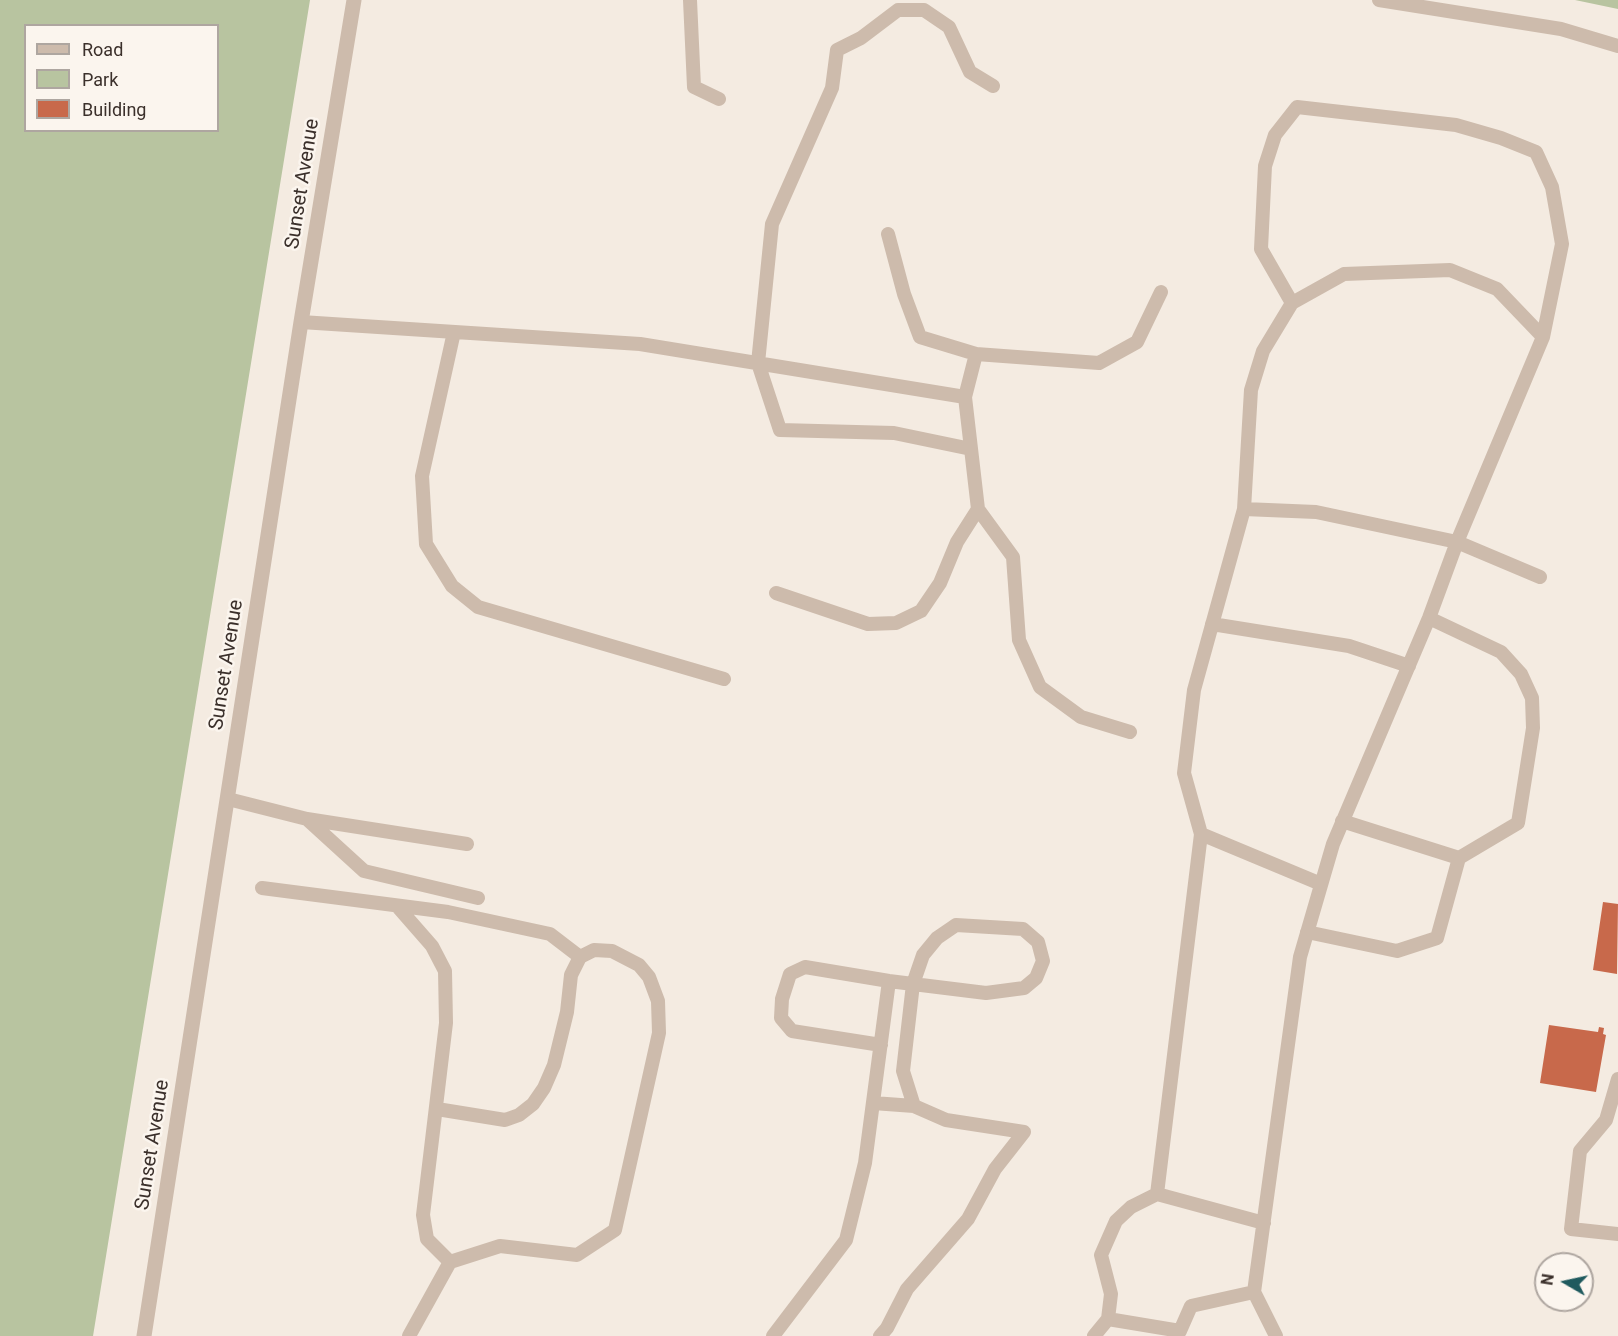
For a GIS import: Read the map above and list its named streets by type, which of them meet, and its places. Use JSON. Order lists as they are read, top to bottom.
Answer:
{
  "streets": {
    "street": ["Sunset Avenue"]
  },
  "legend": ["Road", "Park", "Building"],
  "north": "left"
}
